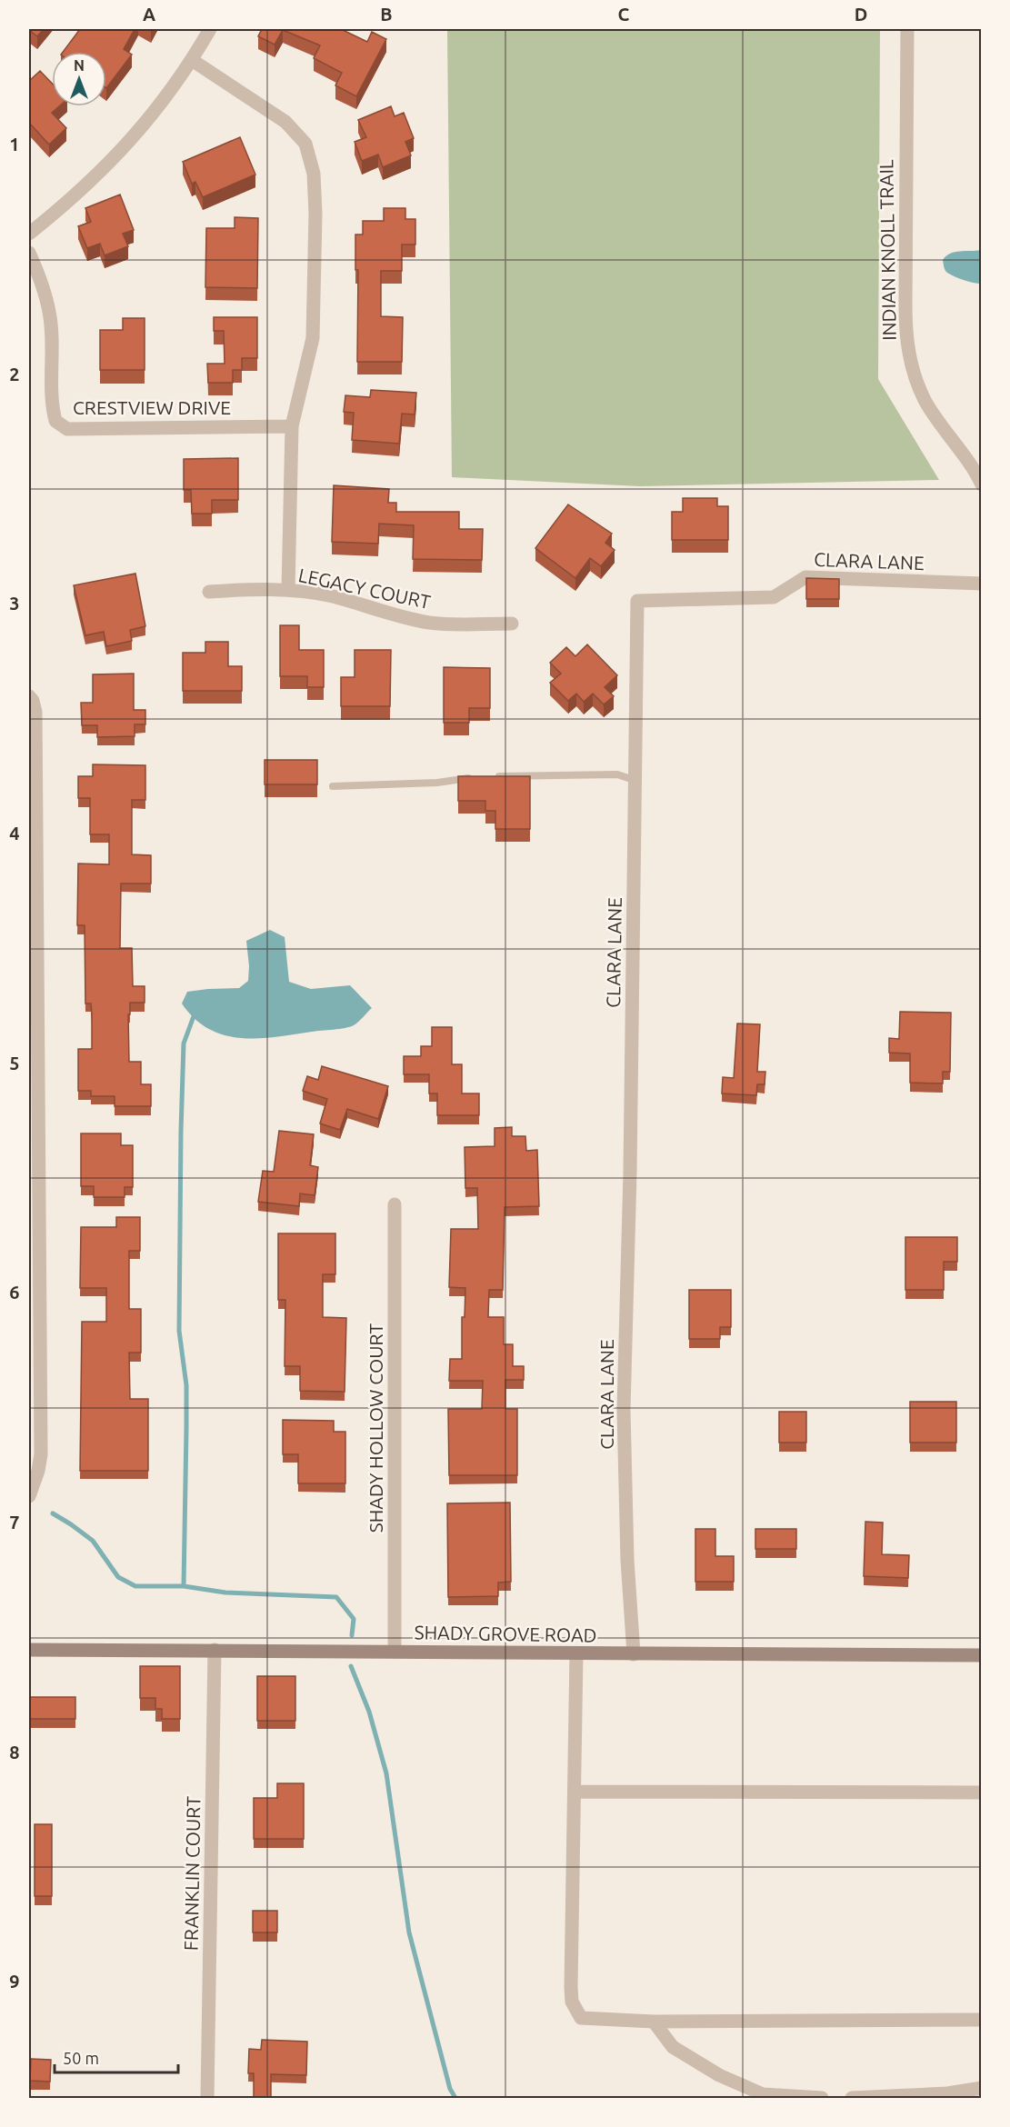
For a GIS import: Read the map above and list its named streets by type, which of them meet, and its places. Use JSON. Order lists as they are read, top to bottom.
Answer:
{
  "streets": {
    "street": [
      "INDIAN KNOLL TRAIL",
      "CRESTVIEW DRIVE",
      "CLARA LANE",
      "LEGACY COURT",
      "SHADY HOLLOW COURT",
      "SHADY GROVE ROAD",
      "FRANKLIN COURT"
    ]
  },
  "crossings": [
    ["CLARA LANE", "SHADY GROVE ROAD"],
    ["SHADY HOLLOW COURT", "SHADY GROVE ROAD"],
    ["SHADY GROVE ROAD", "FRANKLIN COURT"]
  ],
  "scale_bar": "50 m",
  "north": "top",
  "grid": {
    "columns": [
      "A",
      "B",
      "C",
      "D"
    ],
    "rows": [
      "1",
      "2",
      "3",
      "4",
      "5",
      "6",
      "7",
      "8",
      "9"
    ]
  }
}
